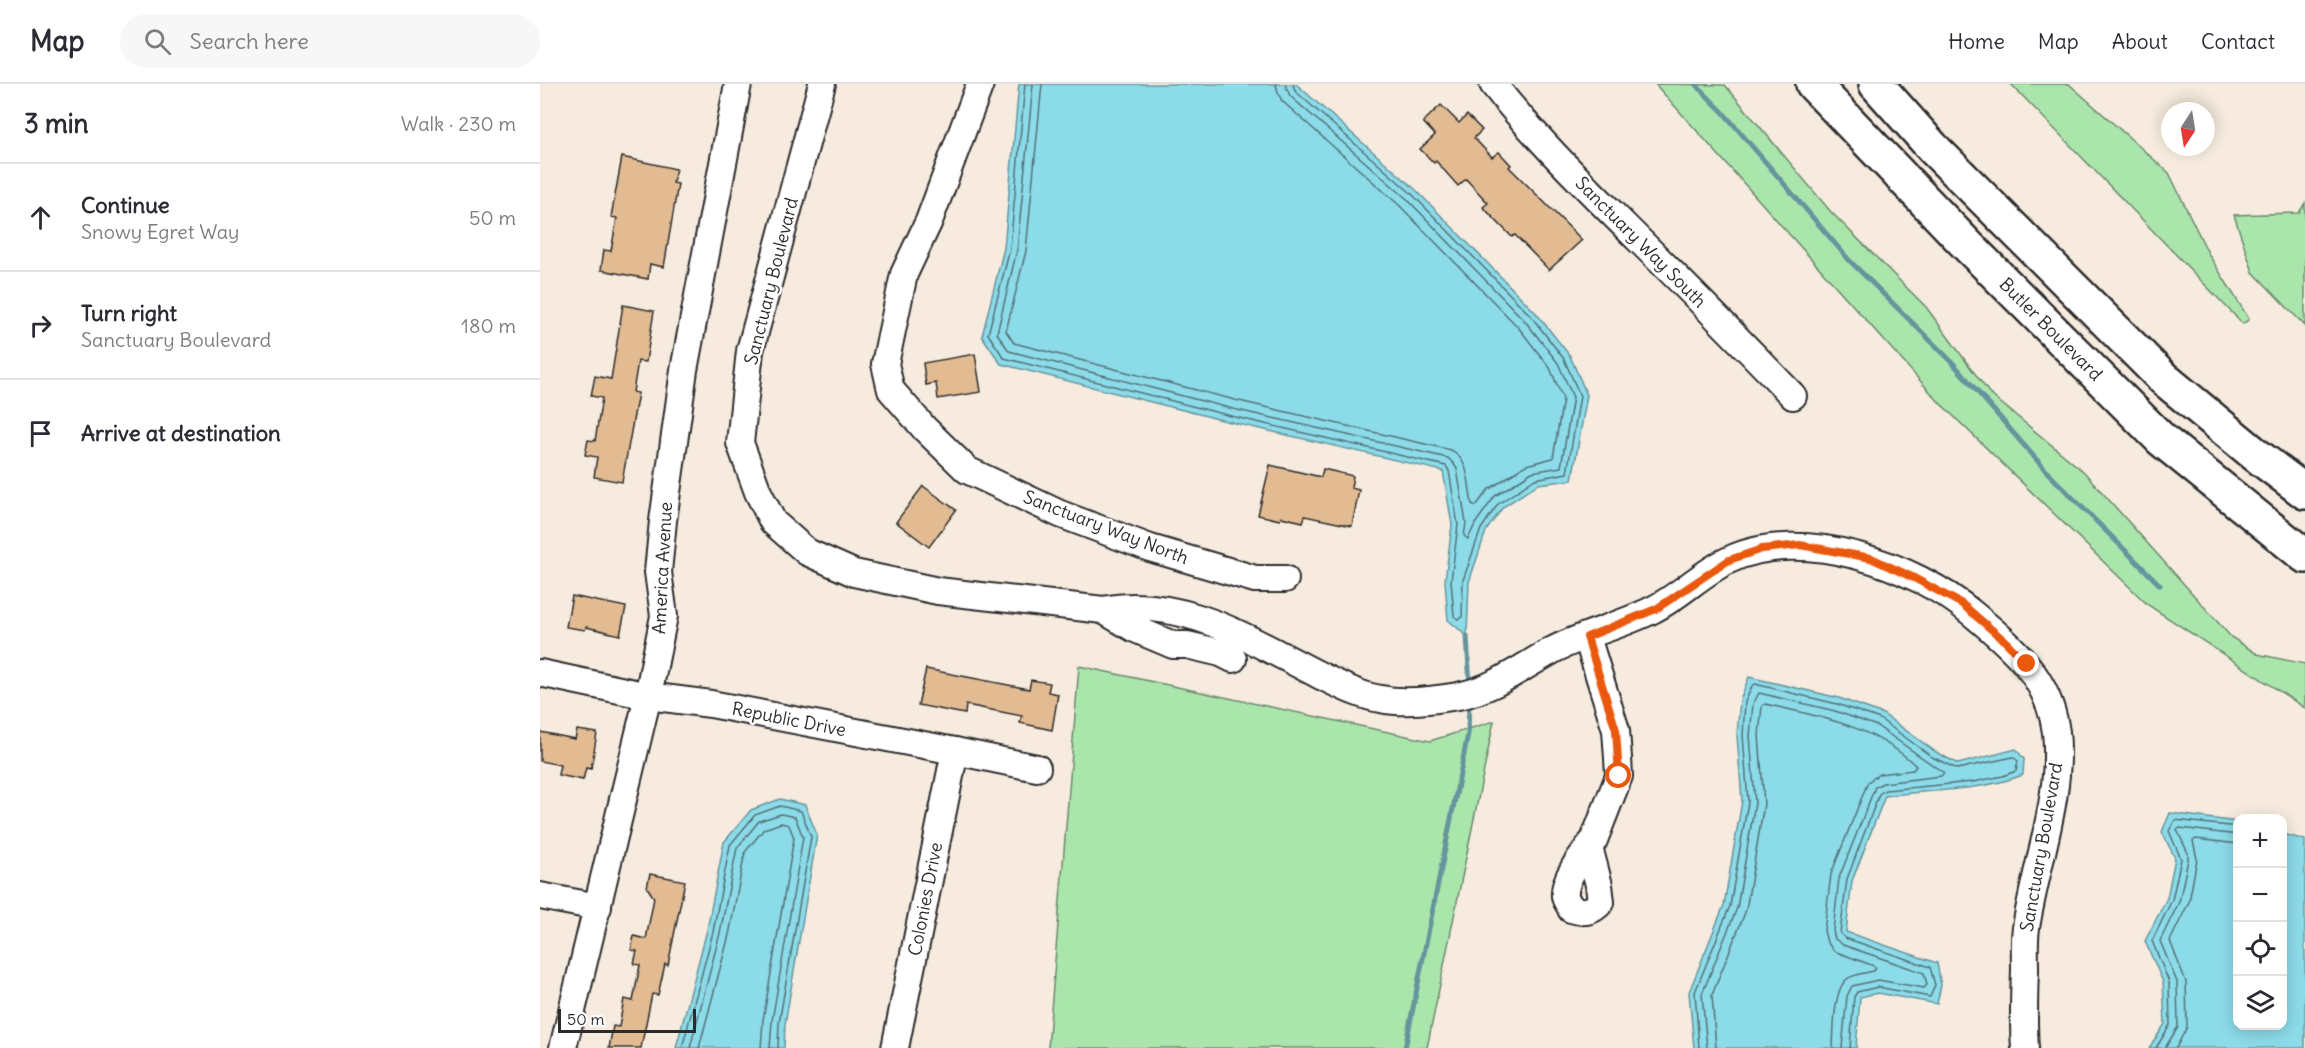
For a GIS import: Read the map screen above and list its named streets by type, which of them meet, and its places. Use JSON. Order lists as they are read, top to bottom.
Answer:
{
  "streets": {
    "highway": ["Butler Boulevard"],
    "street": [
      "Sanctuary Way South",
      "Sanctuary Boulevard",
      "Sanctuary Way North",
      "America Avenue",
      "Republic Drive",
      "Colonies Drive"
    ]
  },
  "crossings": [
    ["America Avenue", "Republic Drive"],
    ["Republic Drive", "Colonies Drive"]
  ],
  "scale_bar": "50 m",
  "north": "bottom",
  "page": {
    "header": "Map",
    "search": "Search here",
    "nav": [
      "Home",
      "Map",
      "About",
      "Contact"
    ],
    "heading": ["3 min", "Walk · 230 m"],
    "list": [
      ["Continue", "Snowy Egret Way", "50 m"],
      ["Turn right", "Sanctuary Boulevard", "180 m"],
      "Arrive at destination"
    ],
    "map_buttons": ["+", "−"],
    "scale": "50 m"
  }
}
